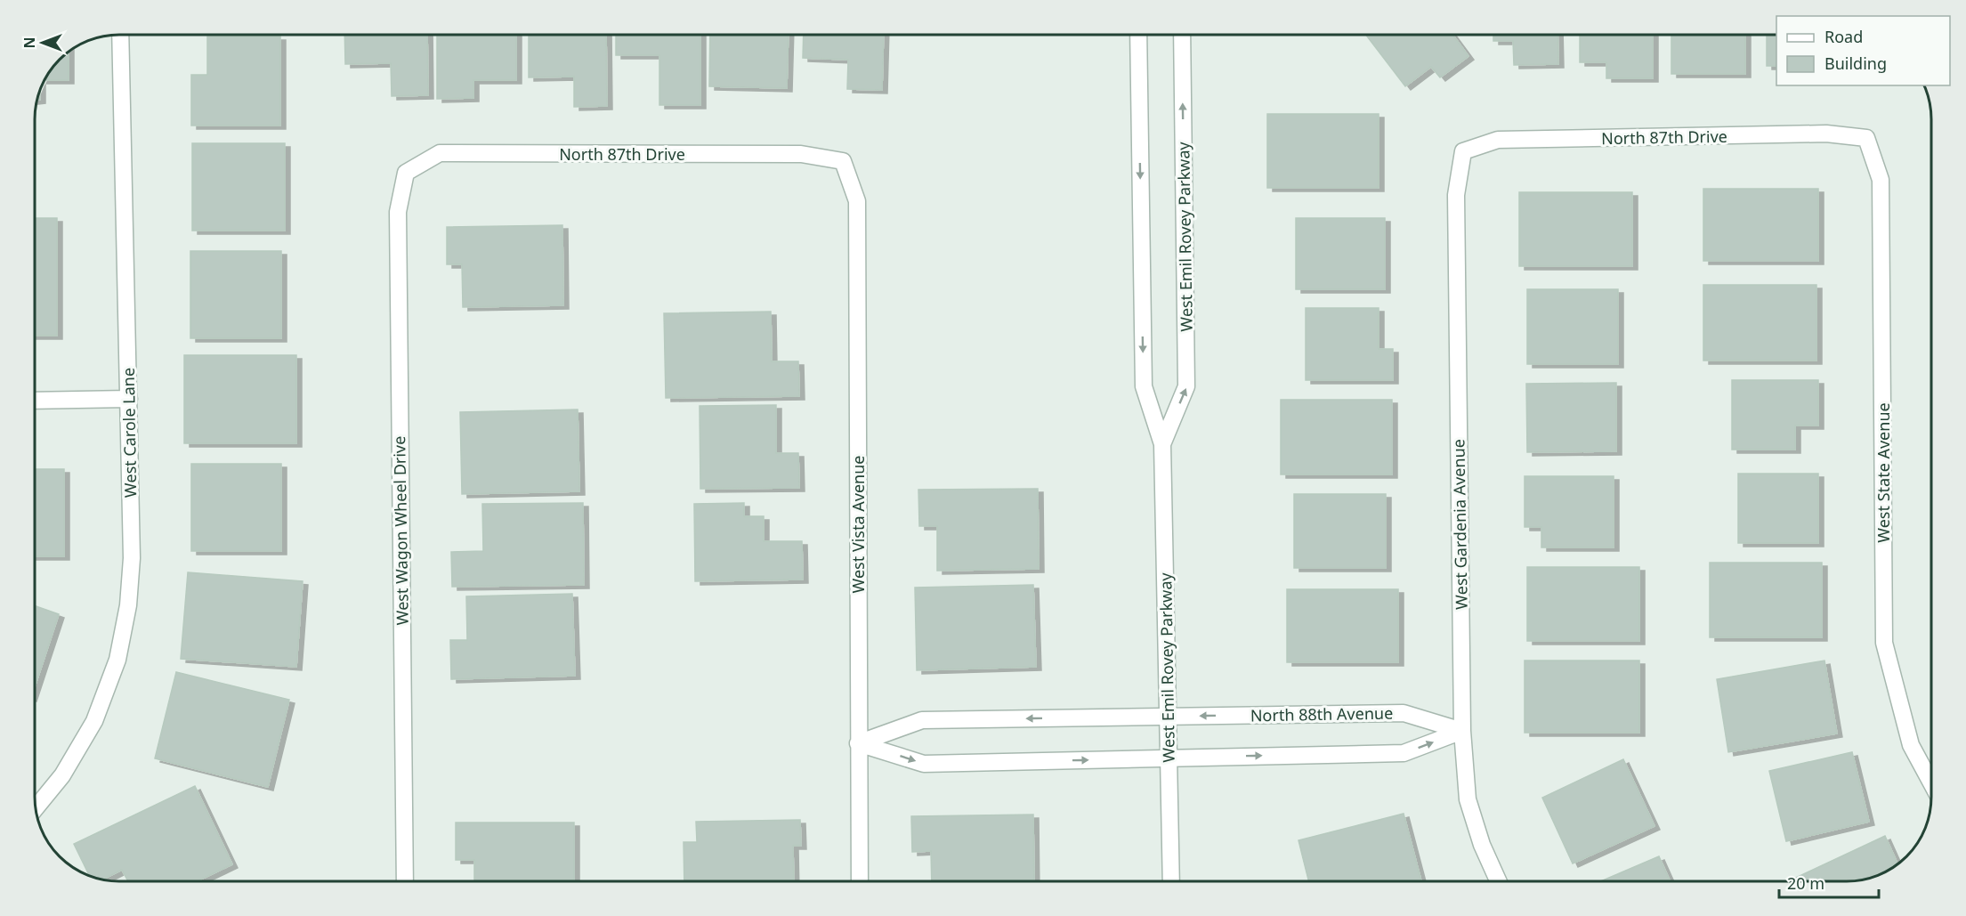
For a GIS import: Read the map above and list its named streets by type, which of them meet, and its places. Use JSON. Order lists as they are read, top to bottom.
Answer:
{
  "streets": {
    "street": [
      "North 87th Drive",
      "West Emil Rovey Parkway",
      "West Carole Lane",
      "West State Avenue",
      "West Vista Avenue",
      "West Gardenia Avenue",
      "West Wagon Wheel Drive",
      "North 88th Avenue"
    ]
  },
  "crossings": [
    ["North 87th Drive", "West State Avenue"],
    ["North 87th Drive", "West Vista Avenue"],
    ["North 87th Drive", "West Gardenia Avenue"],
    ["North 87th Drive", "West Wagon Wheel Drive"],
    ["West Emil Rovey Parkway", "North 88th Avenue"],
    ["West Vista Avenue", "North 88th Avenue"],
    ["West Gardenia Avenue", "North 88th Avenue"]
  ],
  "legend": ["Road", "Building"],
  "scale_bar": "20 m",
  "north": "left"
}
